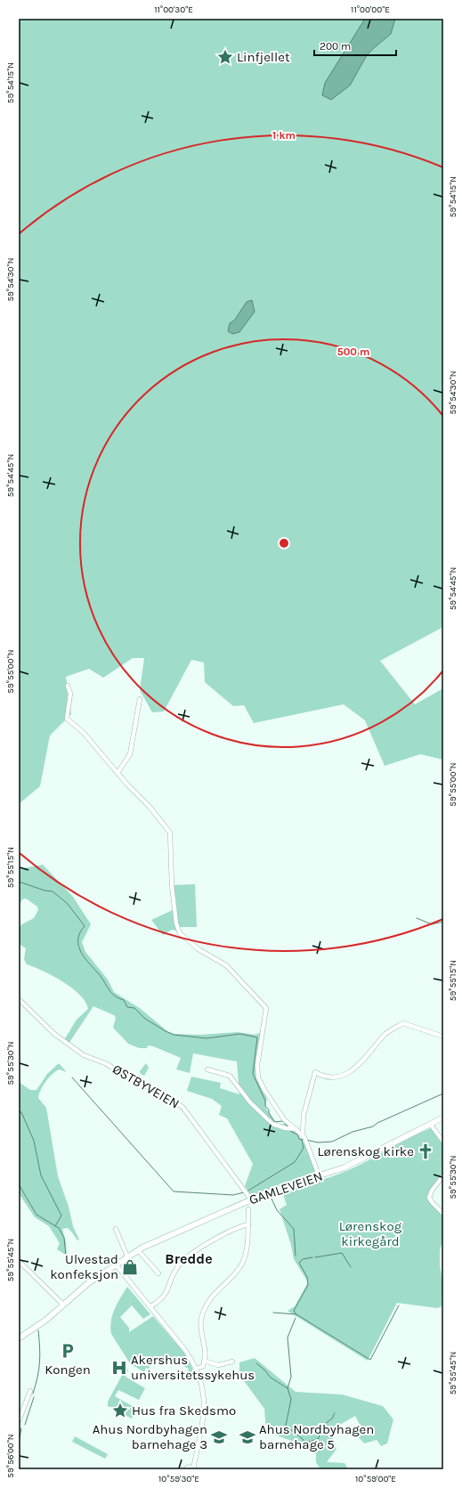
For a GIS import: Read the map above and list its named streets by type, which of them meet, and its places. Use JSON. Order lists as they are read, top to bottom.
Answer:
{
  "streets": {
    "main road": ["GAMLEVEIEN"],
    "street": ["ØSTBYVEIEN"]
  },
  "crossings": [
    ["ØSTBYVEIEN", "GAMLEVEIEN"]
  ],
  "districts": ["Bredde"],
  "parks": ["Lørenskog kirkegård"],
  "places": {
    "place": ["Linfjellet", "Hus fra Skedsmo"],
    "church": ["Lørenskog kirke"],
    "shop": ["Ulvestad konfeksjon"],
    "parking": ["Kongen"],
    "hospital": ["Akershus universitetssykehus"],
    "school or university": ["Ahus Nordbyhagen barnehage 3", "Ahus Nordbyhagen barnehage 5"]
  },
  "scale_bar": "200 m",
  "coordinates": [
    "11°00'30\"E",
    "11°00'00\"E",
    "59°54'15\"N",
    "59°54'30\"N",
    "59°54'45\"N",
    "59°55'00\"N",
    "59°55'15\"N",
    "59°55'30\"N",
    "59°55'45\"N",
    "59°56'00\"N",
    "10°59'30\"E",
    "10°59'00\"E"
  ],
  "rings": ["1 km", "500 m"]
}
